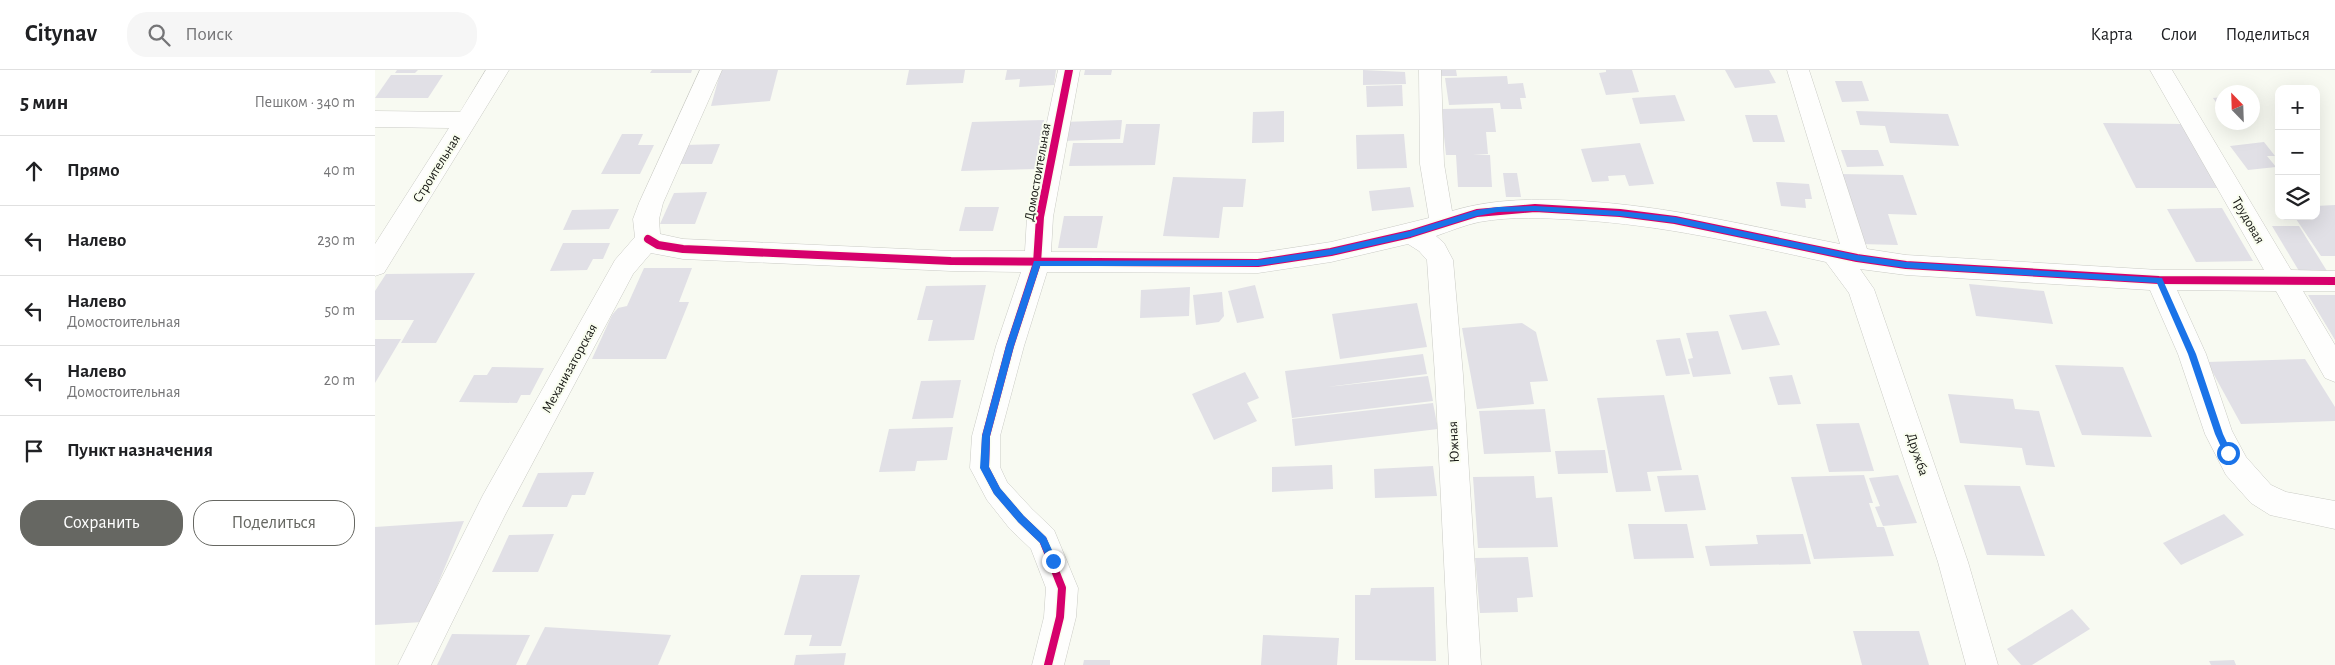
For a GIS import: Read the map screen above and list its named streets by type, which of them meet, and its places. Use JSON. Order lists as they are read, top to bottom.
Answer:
{
  "streets": {
    "street": [
      "Строительная",
      "Домостоительная",
      "Трудовая",
      "Механизаторская",
      "Южная",
      "Дружба"
    ]
  },
  "north": "top left",
  "page": {
    "header": "Citynav",
    "search": "Поиск",
    "nav": ["Карта", "Слои", "Поделиться"],
    "heading": ["5 мин", "Пешком · 340 m"],
    "map_buttons": ["+", "−"],
    "list": [
      ["Прямо", "40 m"],
      ["Налево", "230 m"],
      ["Налево", "Домостоительная", "50 m"],
      ["Налево", "Домостоительная", "20 m"],
      "Пункт назначения"
    ],
    "buttons": ["Сохранить", "Поделиться"]
  }
}
